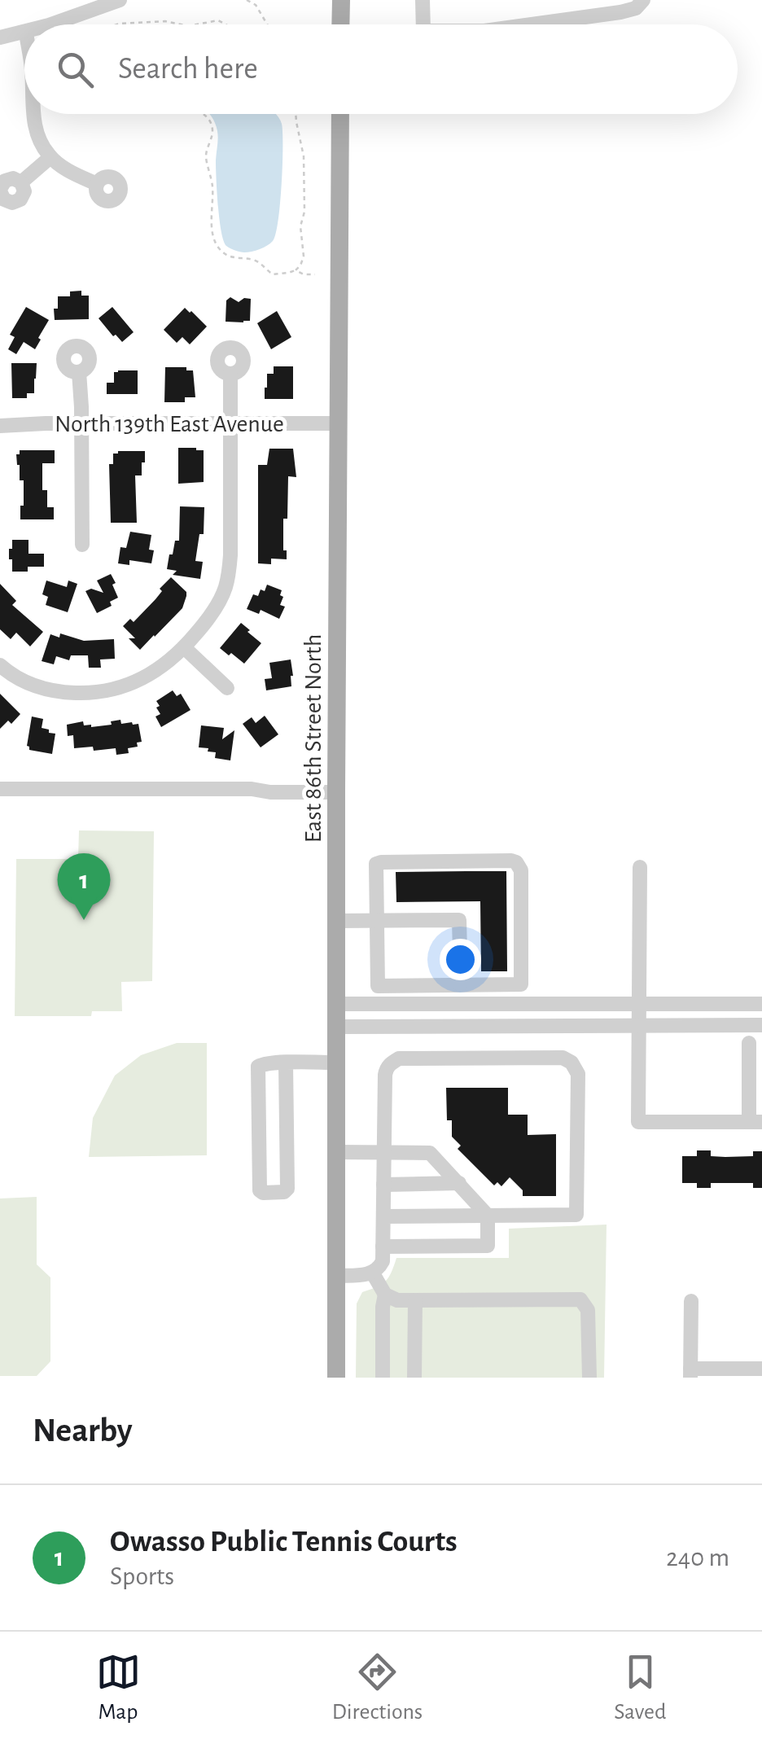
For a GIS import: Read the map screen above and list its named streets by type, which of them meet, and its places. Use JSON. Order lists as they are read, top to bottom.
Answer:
{
  "streets": {
    "main road": ["East 86th Street North"],
    "street": ["North 139th East Avenue"]
  },
  "crossings": [
    ["North 139th East Avenue", "East 86th Street North"]
  ],
  "page": {
    "search": "Search here",
    "pins": "1",
    "heading": "Nearby",
    "list": [
      {
        "mark": "1",
        "name": "Owasso Public Tennis Courts",
        "note": "Sports",
        "value": "240 m"
      }
    ],
    "nav": ["Map", "Directions", "Saved"]
  }
}
